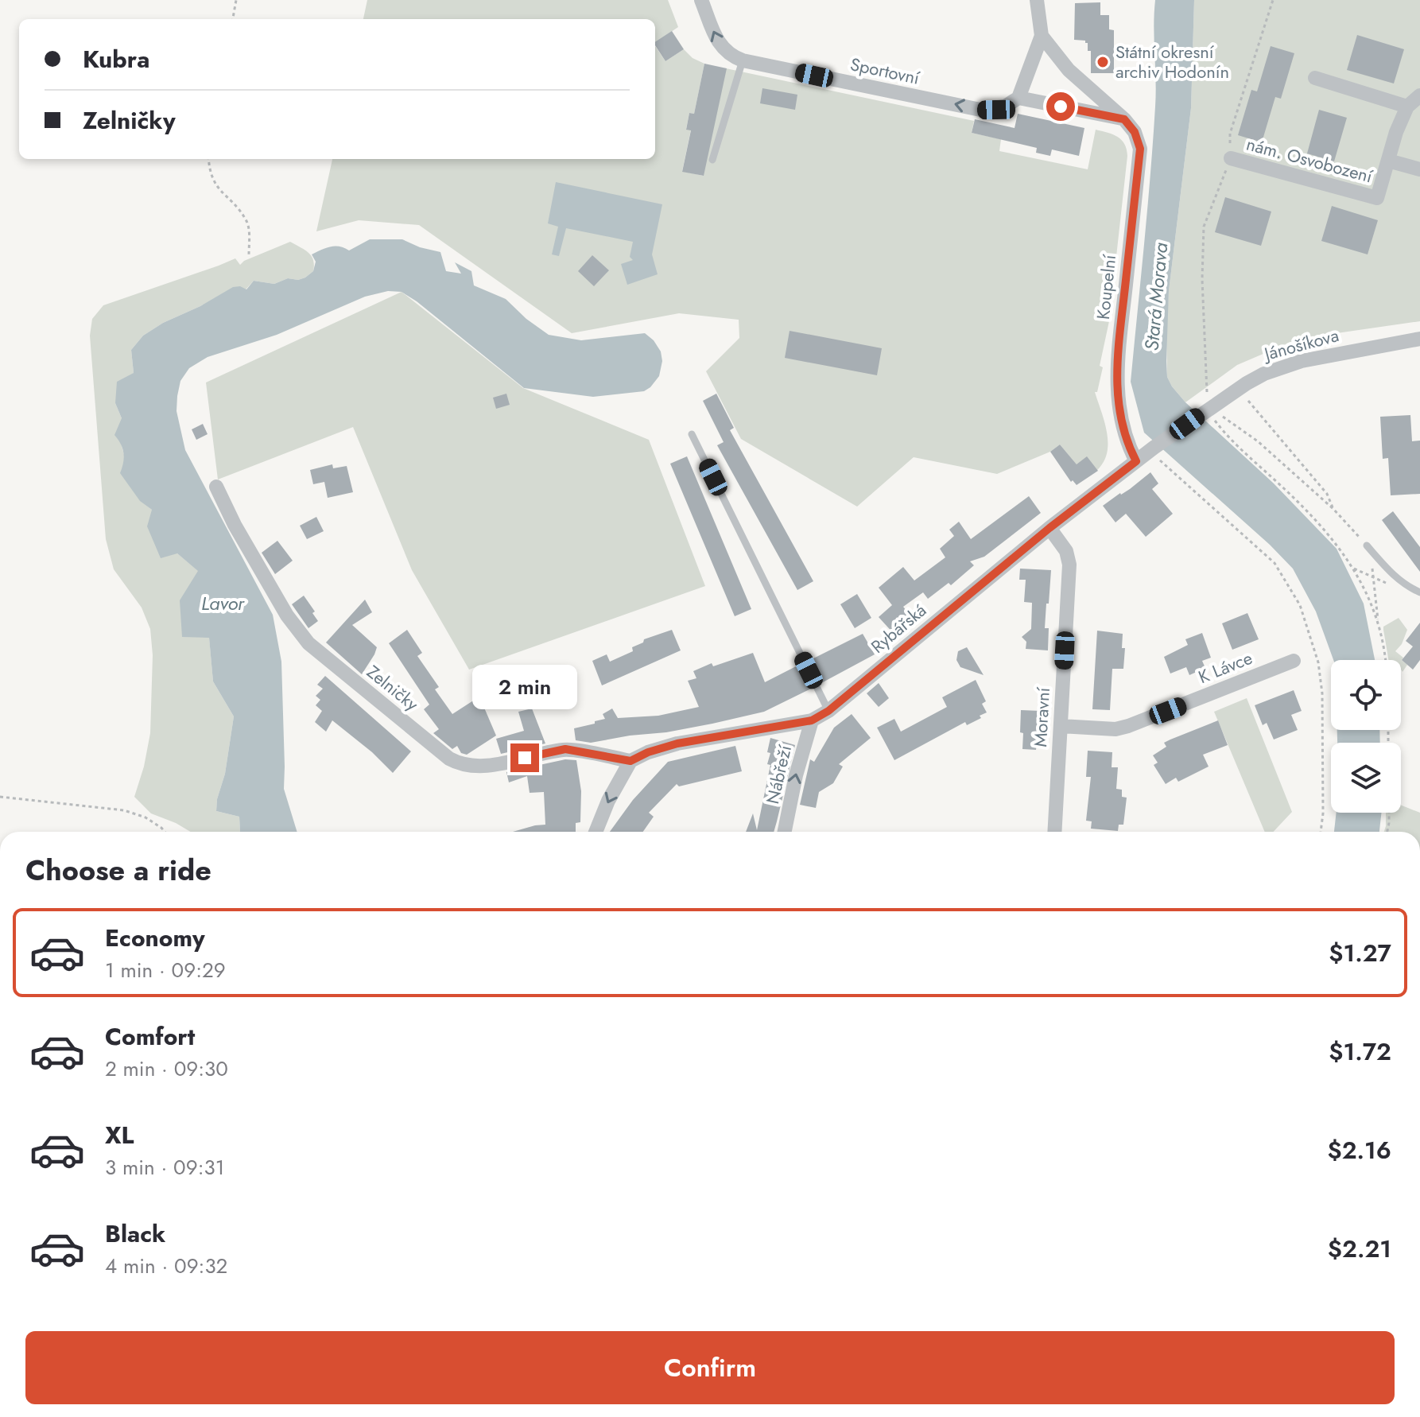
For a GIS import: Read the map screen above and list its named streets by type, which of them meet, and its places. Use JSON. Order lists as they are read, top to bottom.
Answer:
{
  "streets": {
    "street": [
      "Sportovní",
      "nám. Osvobození",
      "Koupelní",
      "Jánošíkova",
      "Rybářská",
      "K Lávce",
      "Zelničky",
      "Moravní",
      "Nábřeží"
    ]
  },
  "crossings": [
    ["Koupelní", "Rybářská"],
    ["Jánošíkova", "Rybářská"],
    ["Rybářská", "Zelničky"],
    ["Rybářská", "Moravní"],
    ["Rybářská", "Nábřeží"],
    ["K Lávce", "Moravní"]
  ],
  "one_way": ["Sportovní", "Nábřeží"],
  "water": ["Stará Morava", "Lavor"],
  "places": ["Státní okresní archiv Hodonín"],
  "page": {
    "banner": ["Kubra", "Zelničky"],
    "bubble": "2 min",
    "heading": "Choose a ride",
    "list": [
      {
        "name": "Economy",
        "note": "1 min · 09:29",
        "value": "$1.27"
      },
      {
        "name": "Comfort",
        "note": "2 min · 09:30",
        "value": "$1.72"
      },
      {
        "name": "XL",
        "note": "3 min · 09:31",
        "value": "$2.16"
      },
      {
        "name": "Black",
        "note": "4 min · 09:32",
        "value": "$2.21"
      }
    ],
    "buttons": "Confirm"
  }
}
